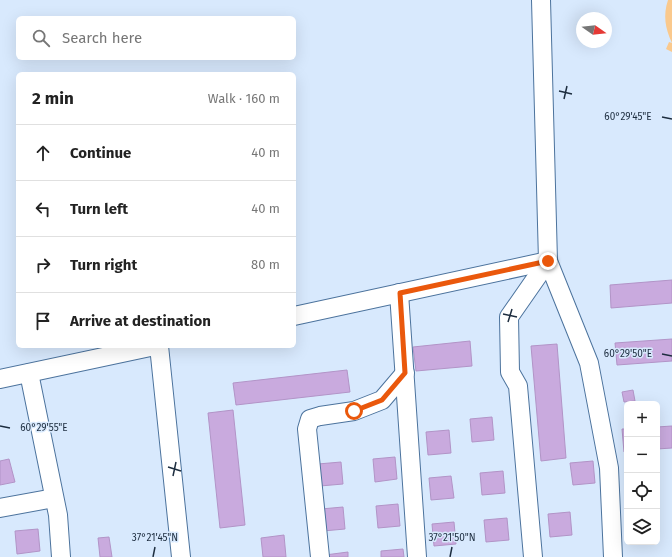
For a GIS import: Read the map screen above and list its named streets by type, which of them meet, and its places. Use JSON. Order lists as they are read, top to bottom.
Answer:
{
  "north": "right",
  "page": {
    "search": "Search here",
    "heading": ["2 min", "Walk · 160 m"],
    "list": [
      ["Continue", "40 m"],
      ["Turn left", "40 m"],
      ["Turn right", "80 m"],
      "Arrive at destination"
    ],
    "map_buttons": ["+", "−"]
  },
  "coordinates": [
    "60°29'45\"E",
    "60°29'50\"E",
    "60°29'55\"E",
    "37°21'45\"N",
    "37°21'50\"N"
  ]
}
